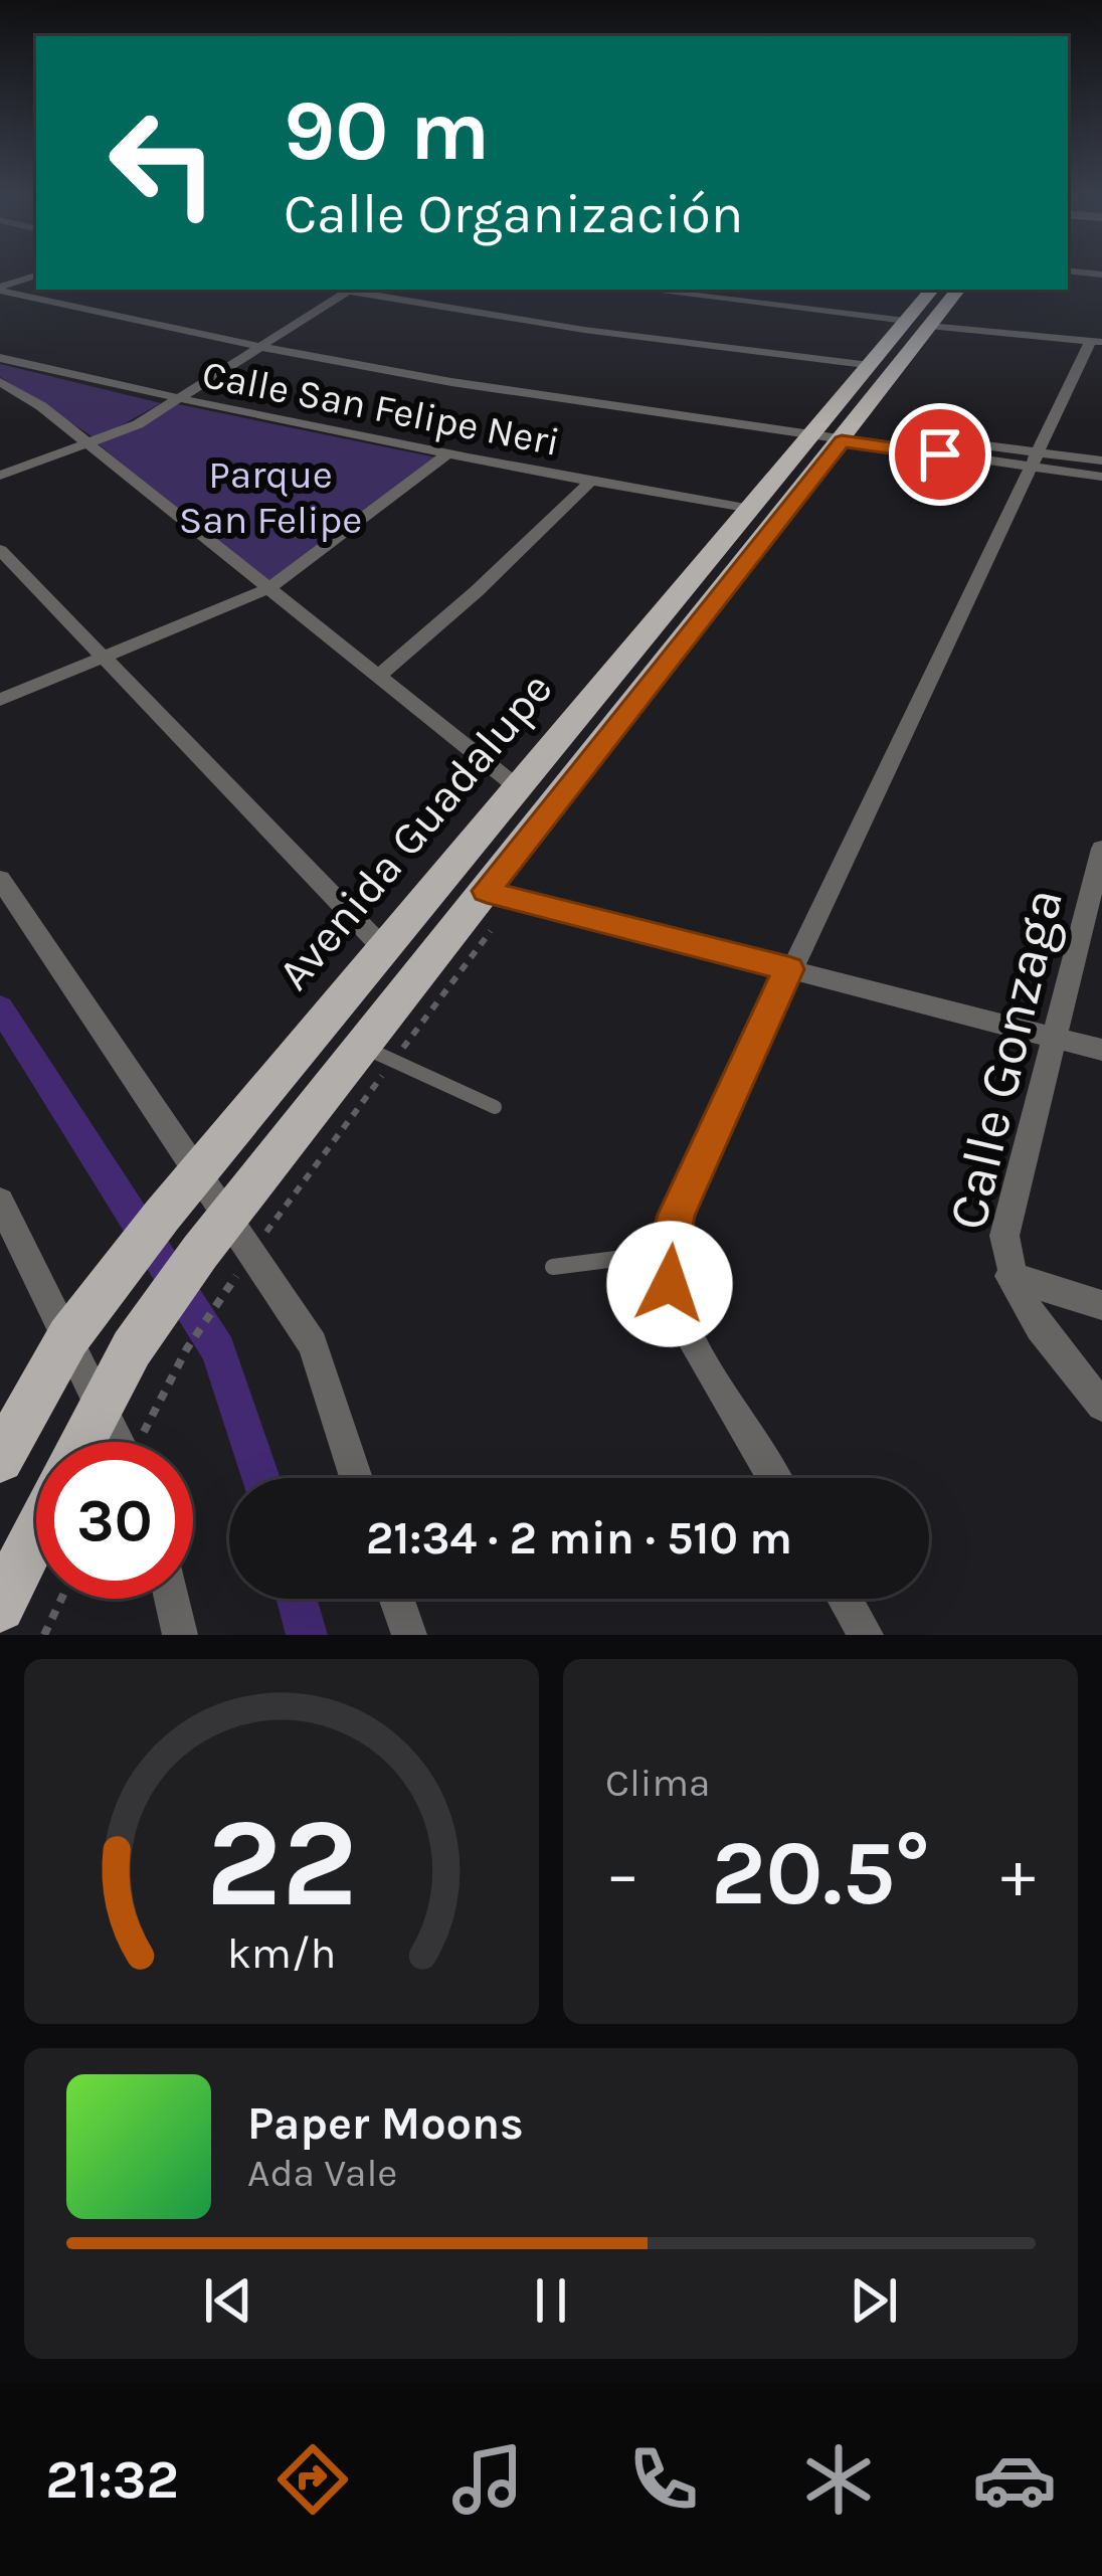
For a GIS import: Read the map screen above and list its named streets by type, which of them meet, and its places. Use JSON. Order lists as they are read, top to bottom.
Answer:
{
  "streets": {
    "main road": ["Avenida Guadalupe"],
    "street": ["Calle San Felipe Neri", "Calle Gonzaga"]
  },
  "crossings": [
    ["Calle San Felipe Neri", "Avenida Guadalupe"]
  ],
  "parks": ["Parque San Felipe"],
  "page": {
    "turn": ["90 m", "Calle Organización"],
    "limit": "30",
    "trip": "21:34 · 2 min · 510 m",
    "tile": "Clima",
    "heat": ["−", "20.5°", "+"],
    "song": ["Paper Moons", "Ada Vale"],
    "tabs": "21:32",
    "gauge": ["22", "km/h"]
  }
}
